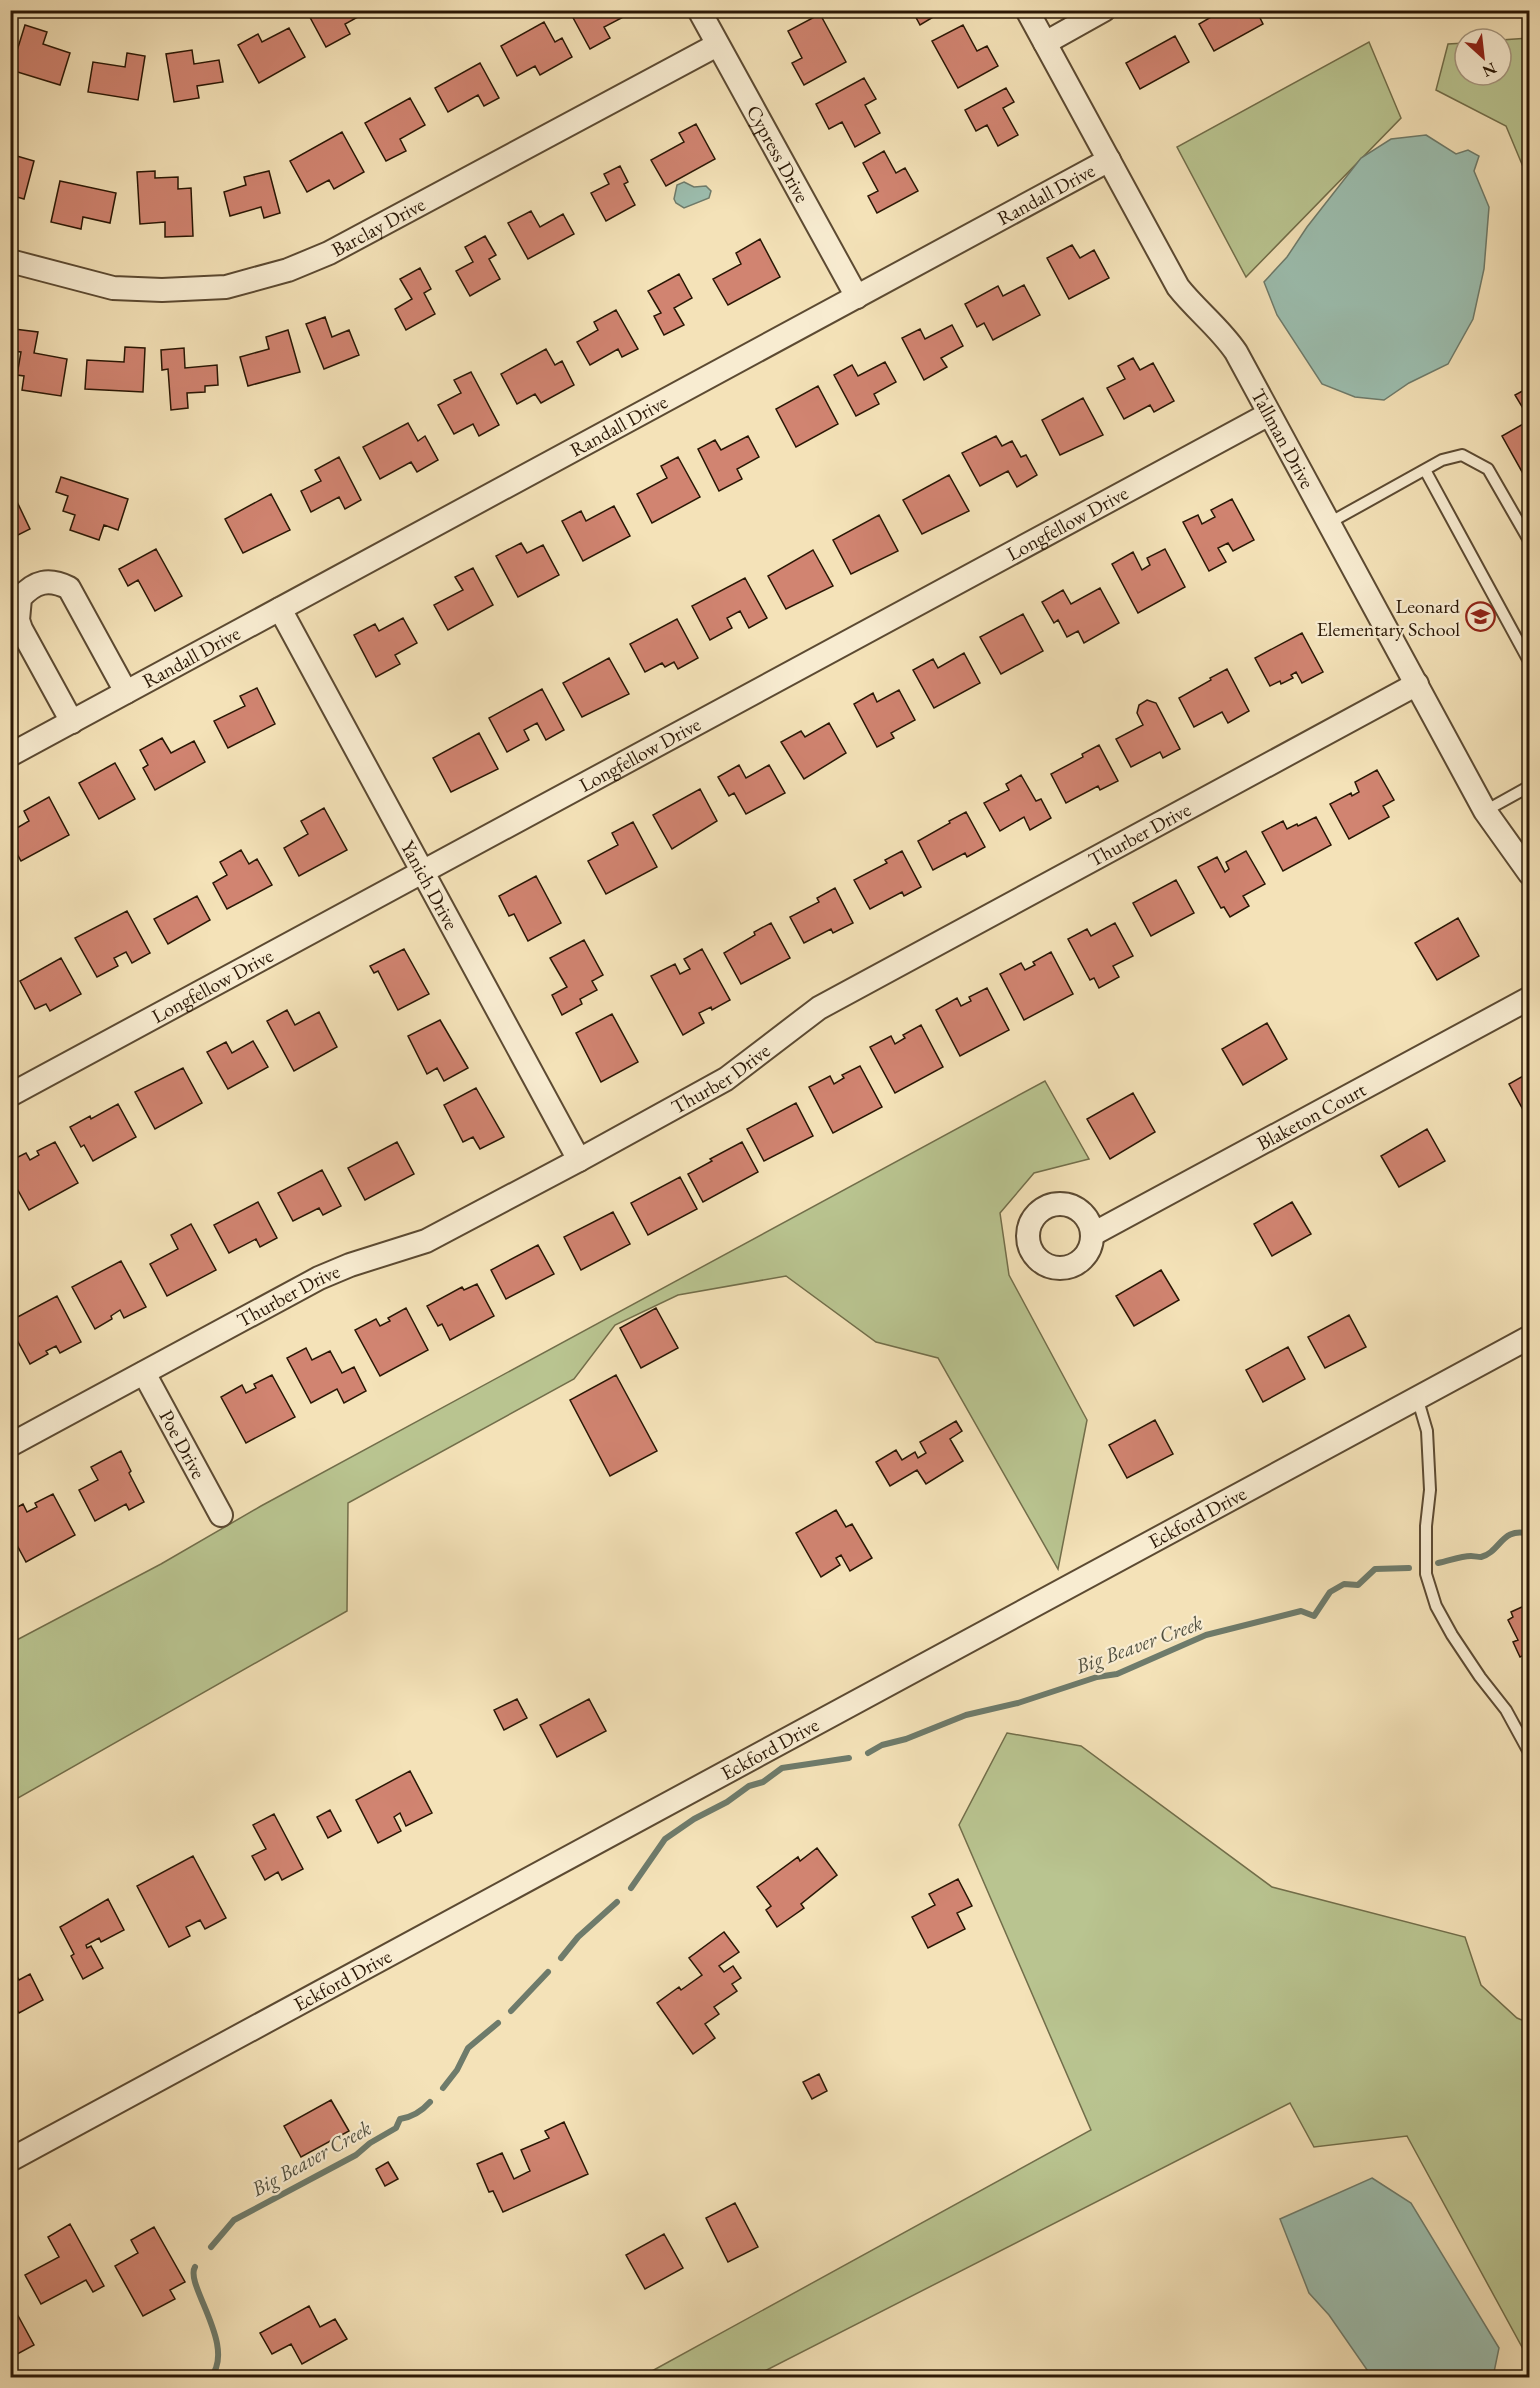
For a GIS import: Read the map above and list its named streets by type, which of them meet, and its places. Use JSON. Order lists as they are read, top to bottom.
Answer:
{
  "streets": {
    "street": [
      "Cypress Drive",
      "Randall Drive",
      "Barclay Drive",
      "Tallman Drive",
      "Longfellow Drive",
      "Thurber Drive",
      "Yanich Drive",
      "Blaketon Court",
      "Poe Drive",
      "Eckford Drive"
    ]
  },
  "crossings": [
    ["Cypress Drive", "Randall Drive"],
    ["Cypress Drive", "Barclay Drive"],
    ["Randall Drive", "Tallman Drive"],
    ["Randall Drive", "Yanich Drive"],
    ["Tallman Drive", "Longfellow Drive"],
    ["Tallman Drive", "Thurber Drive"],
    ["Longfellow Drive", "Yanich Drive"],
    ["Thurber Drive", "Yanich Drive"],
    ["Thurber Drive", "Poe Drive"]
  ],
  "water": ["Big Beaver Creek"],
  "places": {
    "school or university": ["Leonard Elementary School"]
  },
  "north": "bottom right"
}
